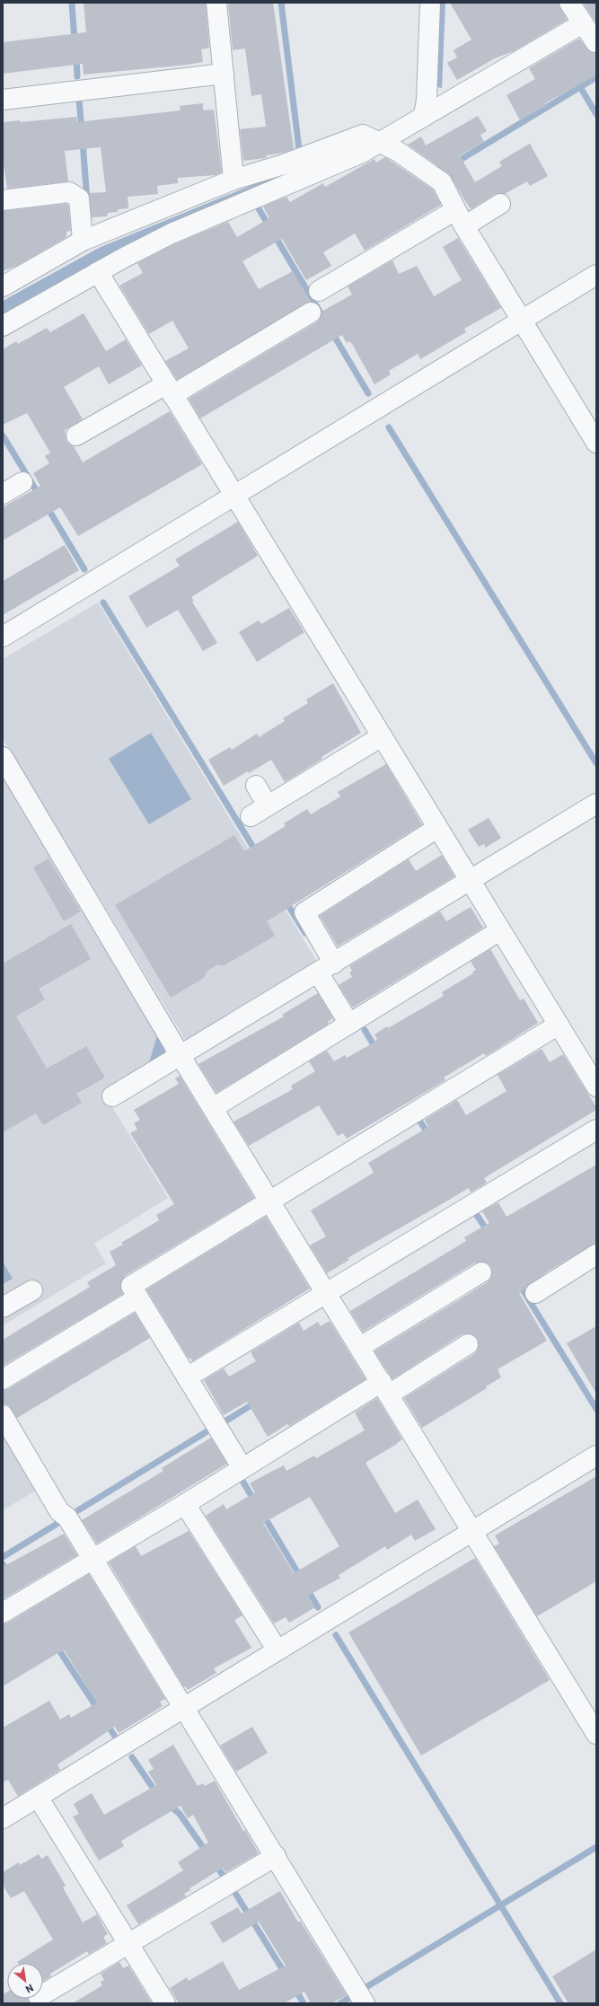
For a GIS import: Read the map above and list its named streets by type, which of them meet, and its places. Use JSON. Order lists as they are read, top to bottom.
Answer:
{
  "north": "bottom right"
}
